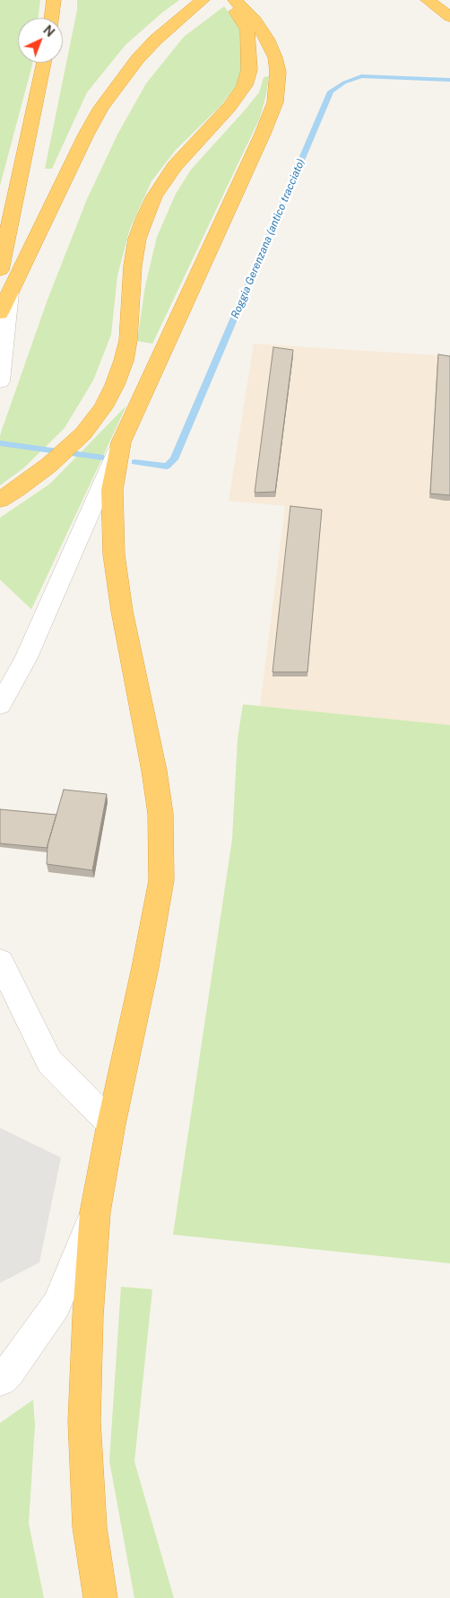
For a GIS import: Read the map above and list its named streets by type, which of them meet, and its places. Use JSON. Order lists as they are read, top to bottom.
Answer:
{
  "water": ["Roggia Gerenzana (antico tracciato)"],
  "north": "top right"
}
